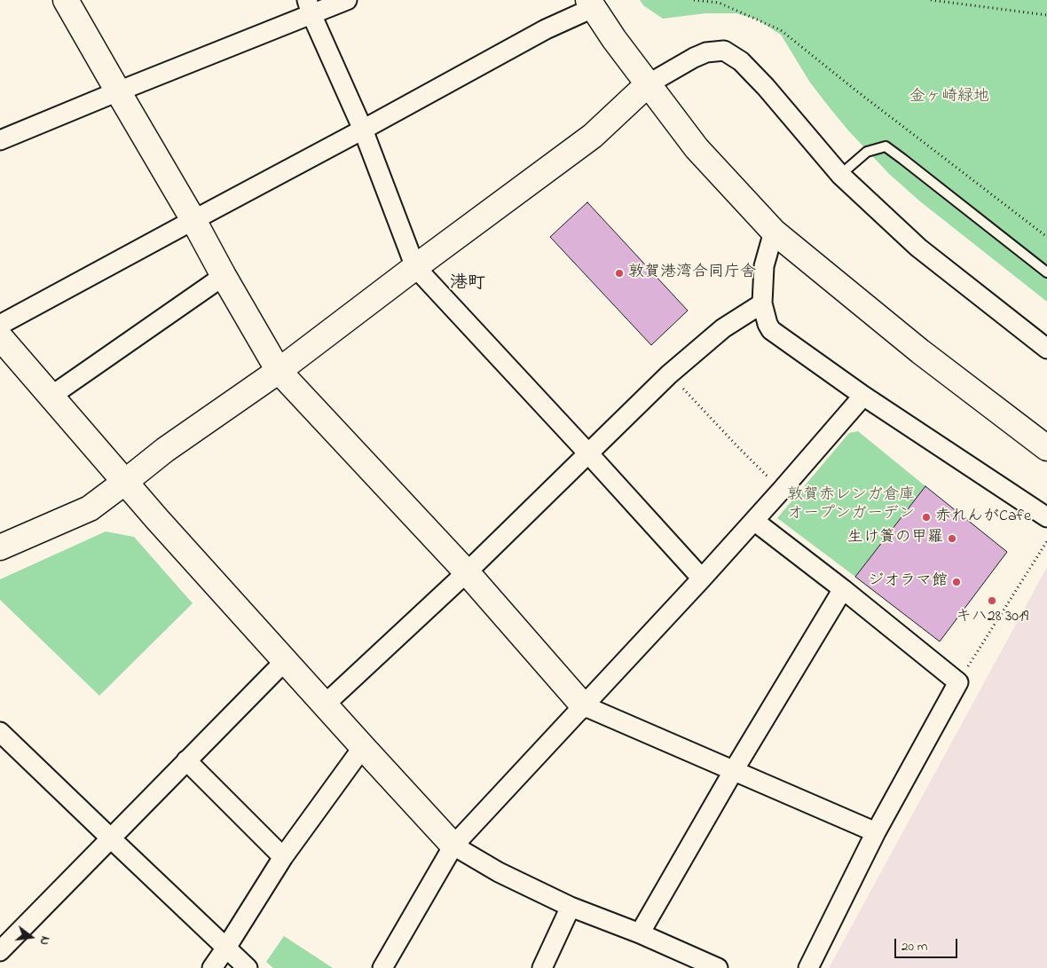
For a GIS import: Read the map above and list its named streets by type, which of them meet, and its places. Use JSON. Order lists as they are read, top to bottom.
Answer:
{
  "districts": ["港町"],
  "parks": ["金ヶ崎緑地", "敦賀赤レンガ倉庫 オープンガーデン"],
  "places": [
    "敦賀港湾合同庁舎",
    "赤れんがCafe",
    "生け簀の甲羅",
    "ジオラマ館",
    "キハ28 3019"
  ],
  "scale_bar": "20 m",
  "north": "right"
}
